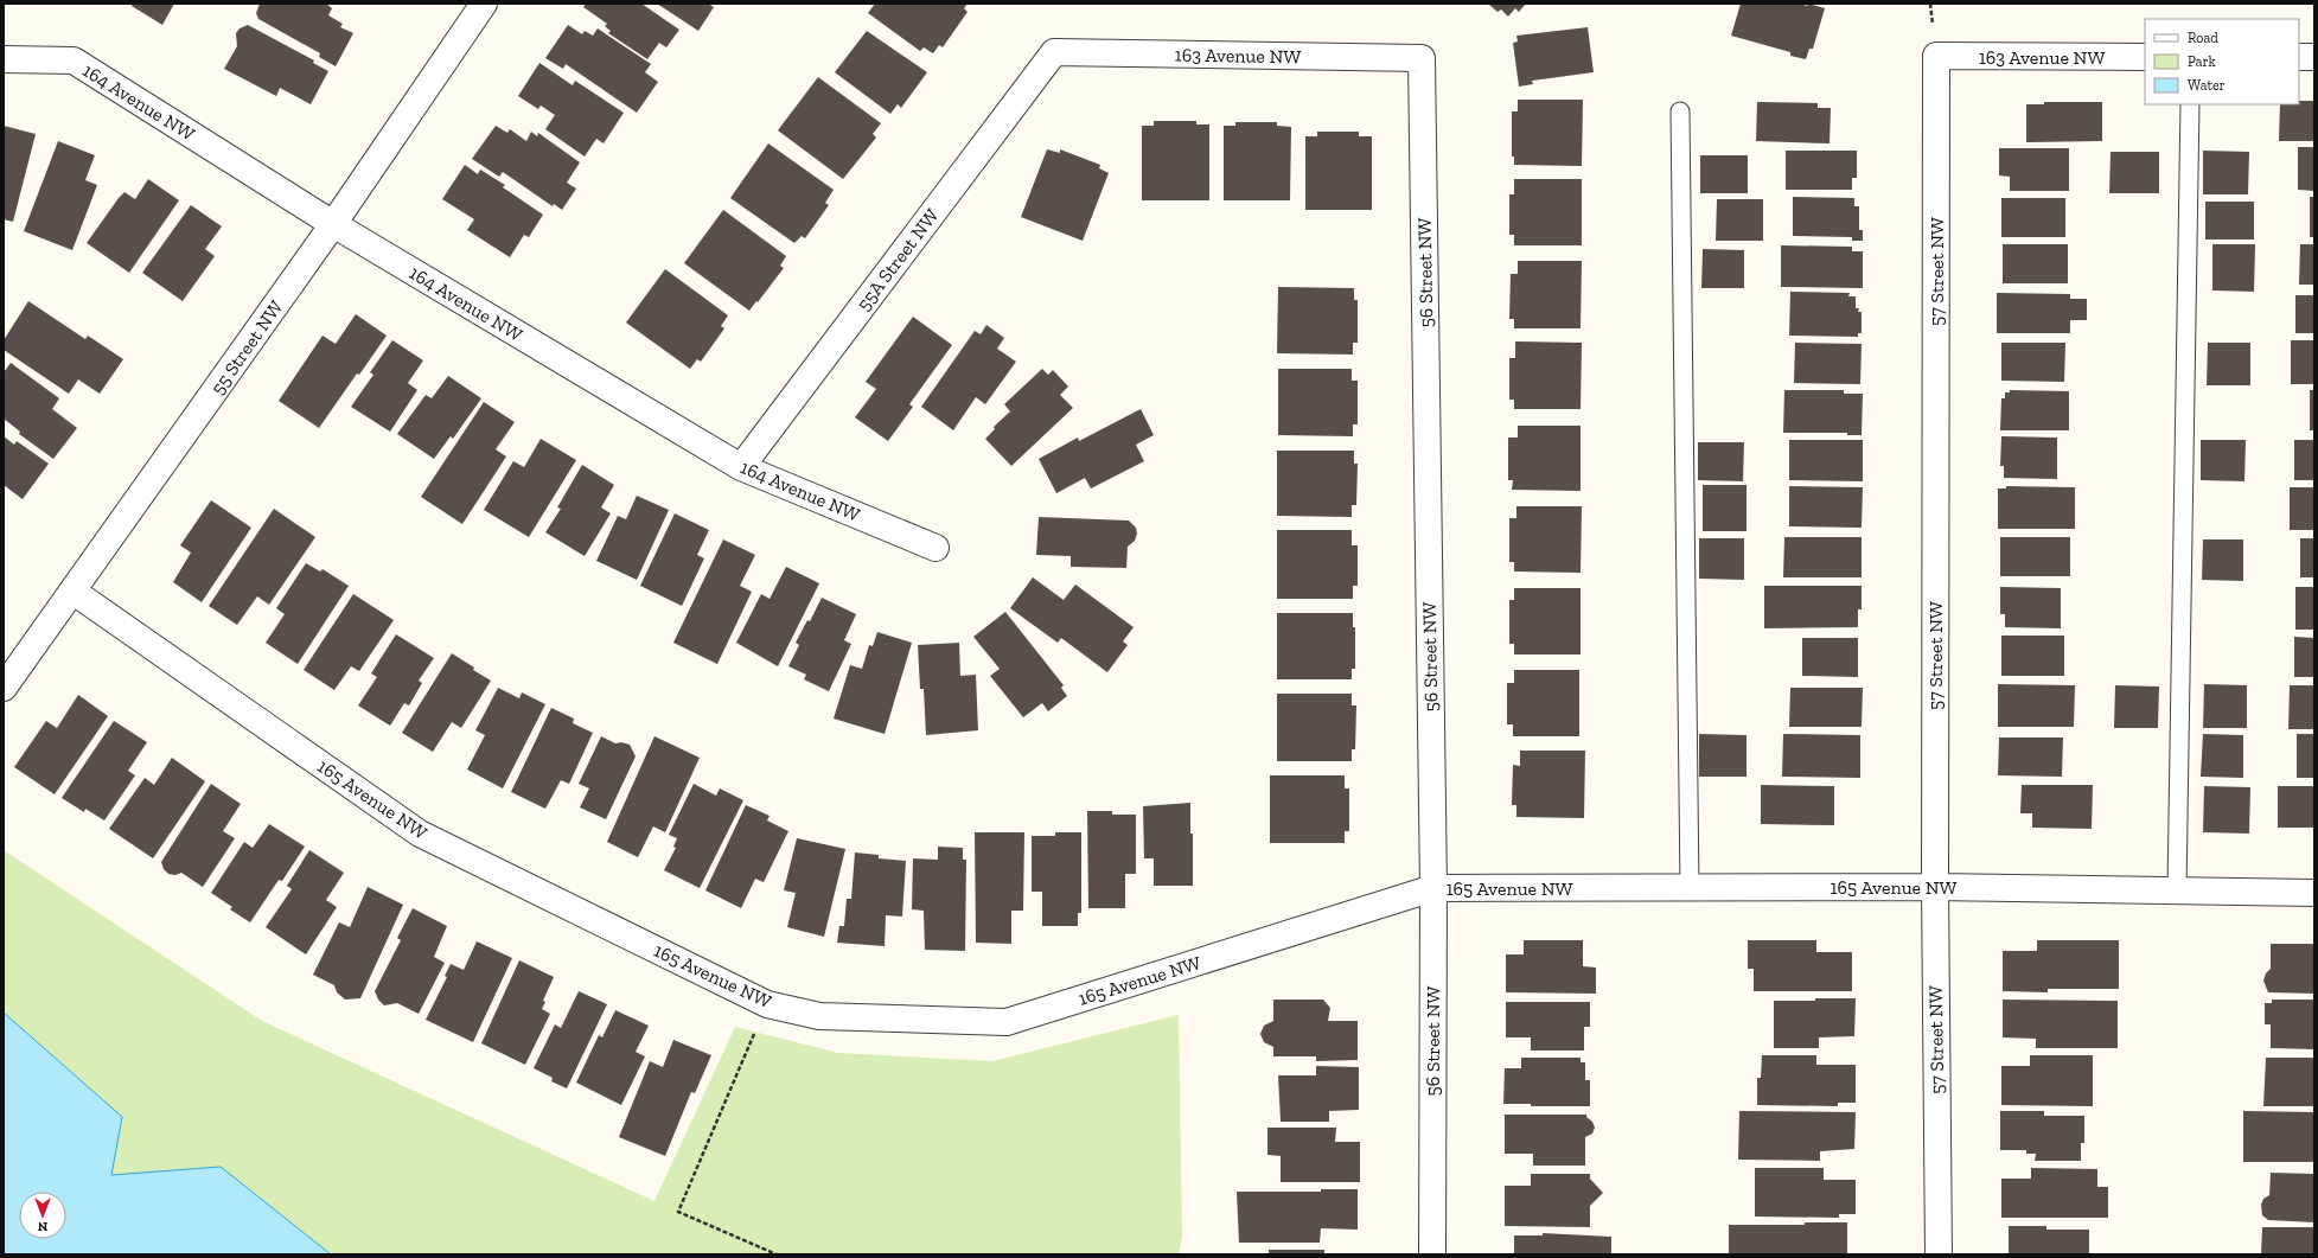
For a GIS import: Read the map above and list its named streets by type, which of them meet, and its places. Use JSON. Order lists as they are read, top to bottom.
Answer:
{
  "streets": {
    "street": [
      "163 Avenue NW",
      "164 Avenue NW",
      "55A Street NW",
      "57 Street NW",
      "56 Street NW",
      "55 Street NW",
      "165 Avenue NW"
    ]
  },
  "crossings": [
    ["163 Avenue NW", "55A Street NW"],
    ["163 Avenue NW", "57 Street NW"],
    ["163 Avenue NW", "56 Street NW"],
    ["164 Avenue NW", "55A Street NW"],
    ["164 Avenue NW", "55 Street NW"],
    ["57 Street NW", "165 Avenue NW"],
    ["56 Street NW", "165 Avenue NW"],
    ["55 Street NW", "165 Avenue NW"]
  ],
  "legend": ["Road", "Park", "Water"],
  "north": "bottom"
}
